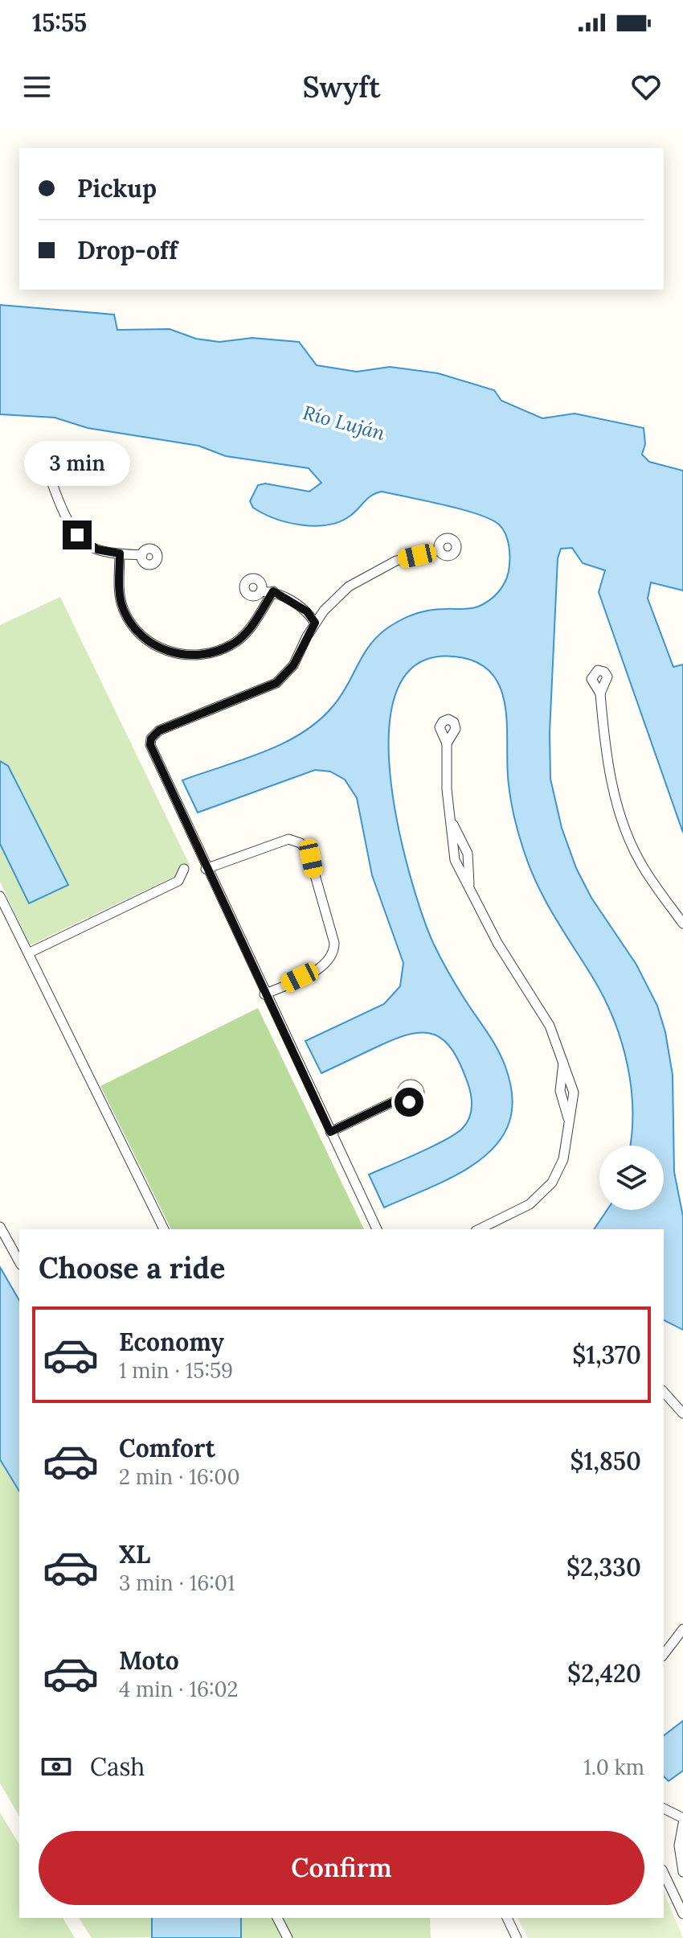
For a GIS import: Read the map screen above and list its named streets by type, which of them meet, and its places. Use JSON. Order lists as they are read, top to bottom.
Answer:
{
  "water": ["Río Luján"],
  "page": {
    "status": "15:55",
    "header": "Swyft",
    "banner": ["Pickup", "Drop-off"],
    "bubble": "3 min",
    "heading": "Choose a ride",
    "list": [
      {
        "name": "Economy",
        "note": "1 min · 15:59",
        "value": "$1,370"
      },
      {
        "name": "Comfort",
        "note": "2 min · 16:00",
        "value": "$1,850"
      },
      {
        "name": "XL",
        "note": "3 min · 16:01",
        "value": "$2,330"
      },
      {
        "name": "Moto",
        "note": "4 min · 16:02",
        "value": "$2,420"
      }
    ],
    "pay": ["Cash", "1.0 km"],
    "buttons": "Confirm"
  }
}
